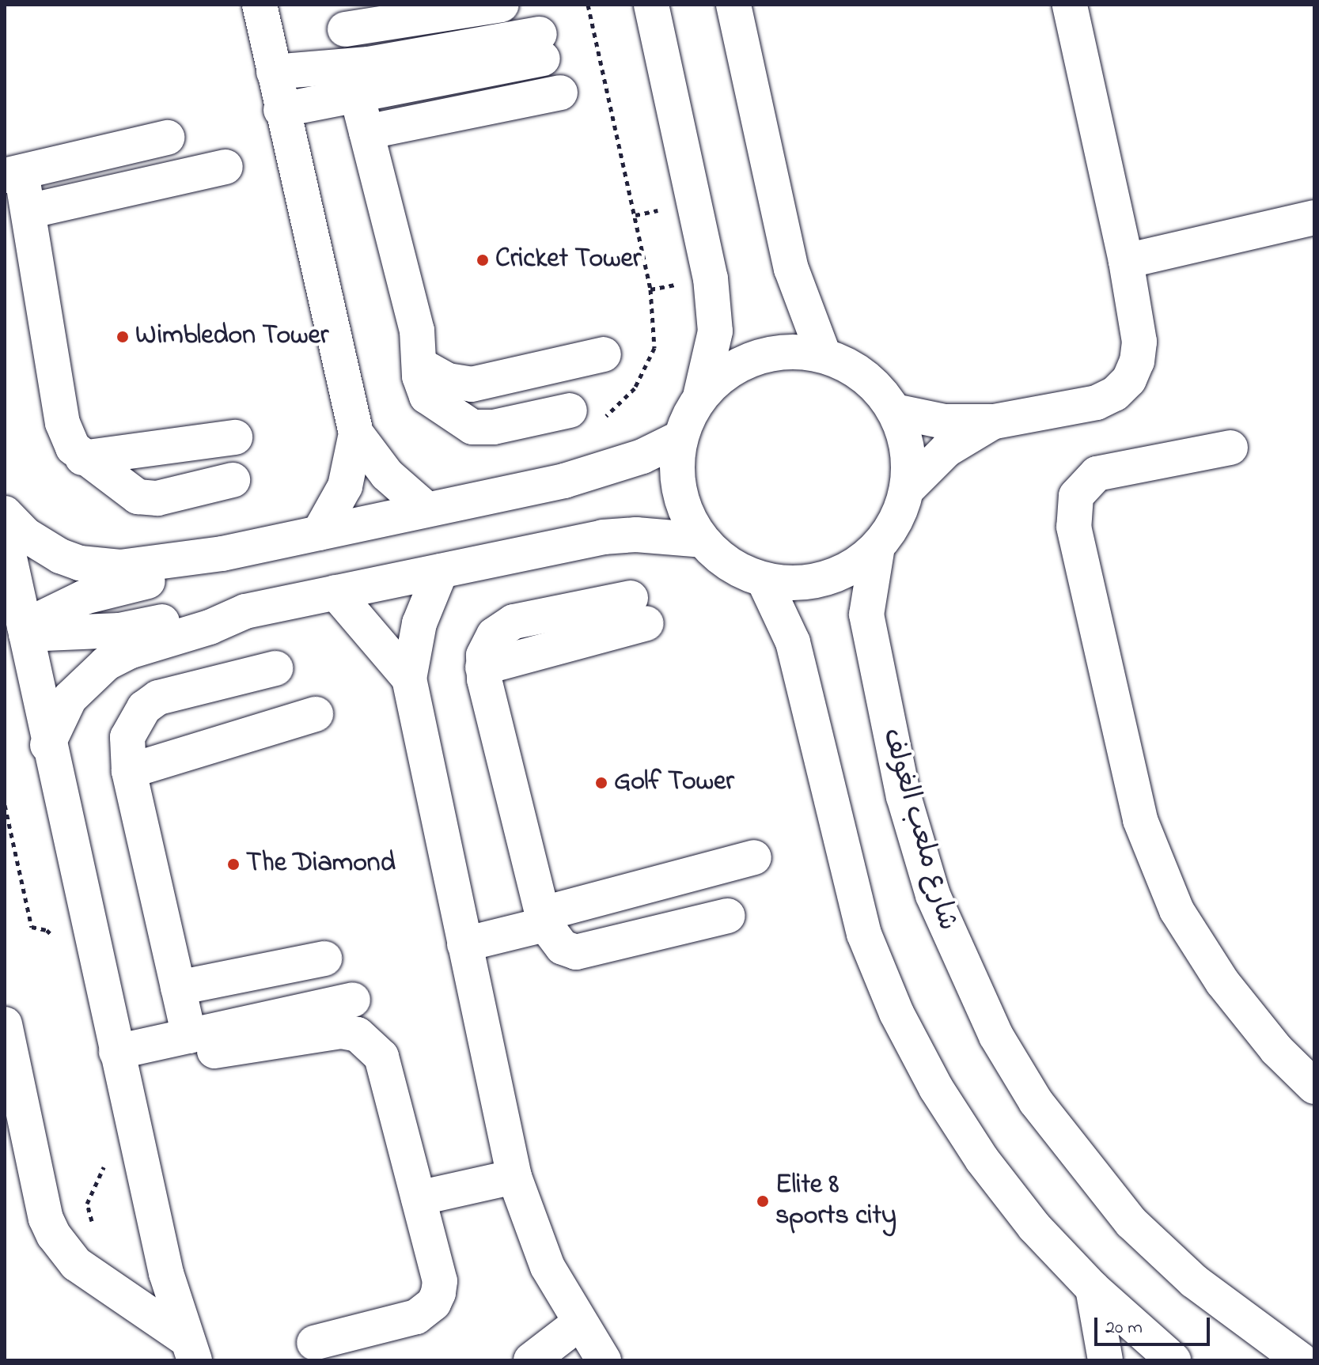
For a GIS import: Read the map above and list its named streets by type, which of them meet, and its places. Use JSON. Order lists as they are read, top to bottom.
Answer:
{
  "streets": {
    "street": ["شارع ملعب الغولف"]
  },
  "places": [
    "Cricket Tower",
    "Wimbledon Tower",
    "Golf Tower",
    "The Diamond",
    "Elite 8 sports city"
  ],
  "scale_bar": "20 m"
}
